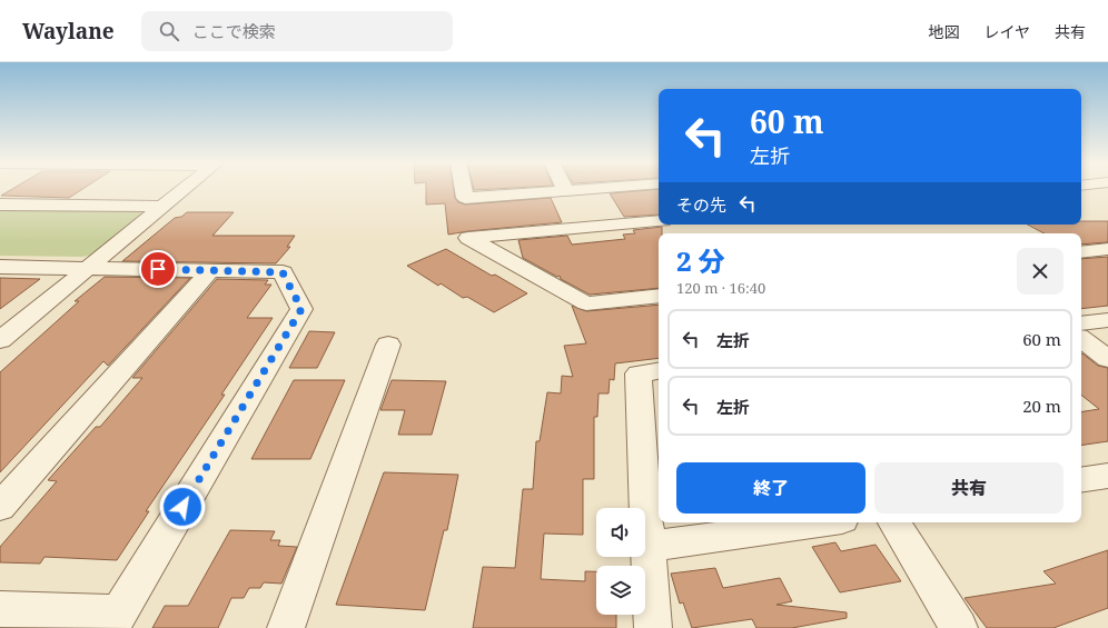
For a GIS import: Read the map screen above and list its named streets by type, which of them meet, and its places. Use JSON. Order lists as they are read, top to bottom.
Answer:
{
  "page": {
    "header": "Waylane",
    "search": "ここで検索",
    "nav": ["地図", "レイヤ", "共有"],
    "turn": ["60 m", "左折"],
    "then": "その先",
    "heading": ["2 分", "120 m · 16:40"],
    "list": [
      {
        "name": "左折",
        "value": "60 m"
      },
      {
        "name": "左折",
        "value": "20 m"
      }
    ],
    "buttons": ["終了", "共有"]
  }
}
